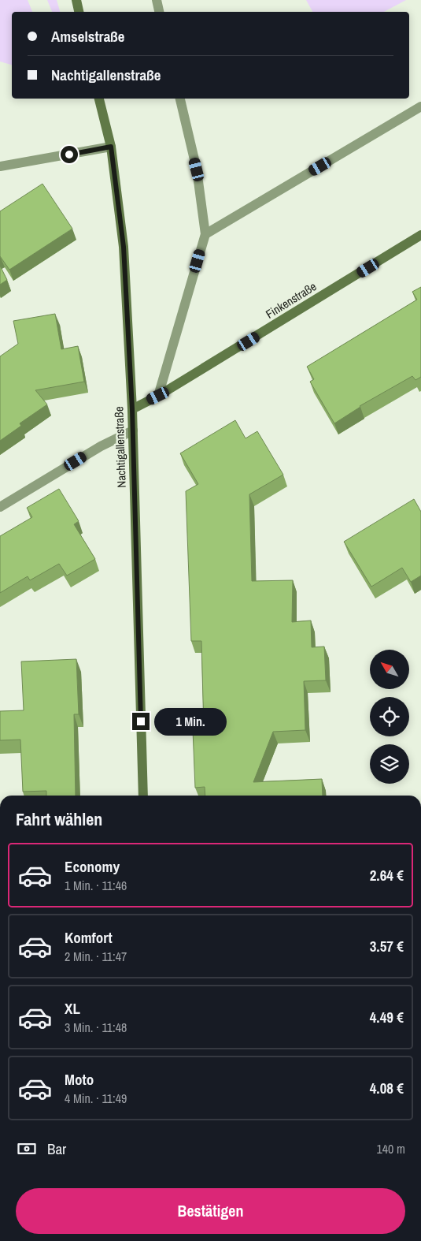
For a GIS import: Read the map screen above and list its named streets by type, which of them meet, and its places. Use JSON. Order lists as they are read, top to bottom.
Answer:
{
  "streets": {
    "main road": ["Finkenstraße", "Nachtigallenstraße"]
  },
  "crossings": [
    ["Finkenstraße", "Nachtigallenstraße"]
  ],
  "north": "top left",
  "page": {
    "banner": ["Amselstraße", "Nachtigallenstraße"],
    "bubble": "1 Min.",
    "heading": "Fahrt wählen",
    "list": [
      {
        "name": "Economy",
        "note": "1 Min. · 11:46",
        "value": "2.64 €"
      },
      {
        "name": "Komfort",
        "note": "2 Min. · 11:47",
        "value": "3.57 €"
      },
      {
        "name": "XL",
        "note": "3 Min. · 11:48",
        "value": "4.49 €"
      },
      {
        "name": "Moto",
        "note": "4 Min. · 11:49",
        "value": "4.08 €"
      }
    ],
    "pay": ["Bar", "140 m"],
    "buttons": "Bestätigen"
  }
}
